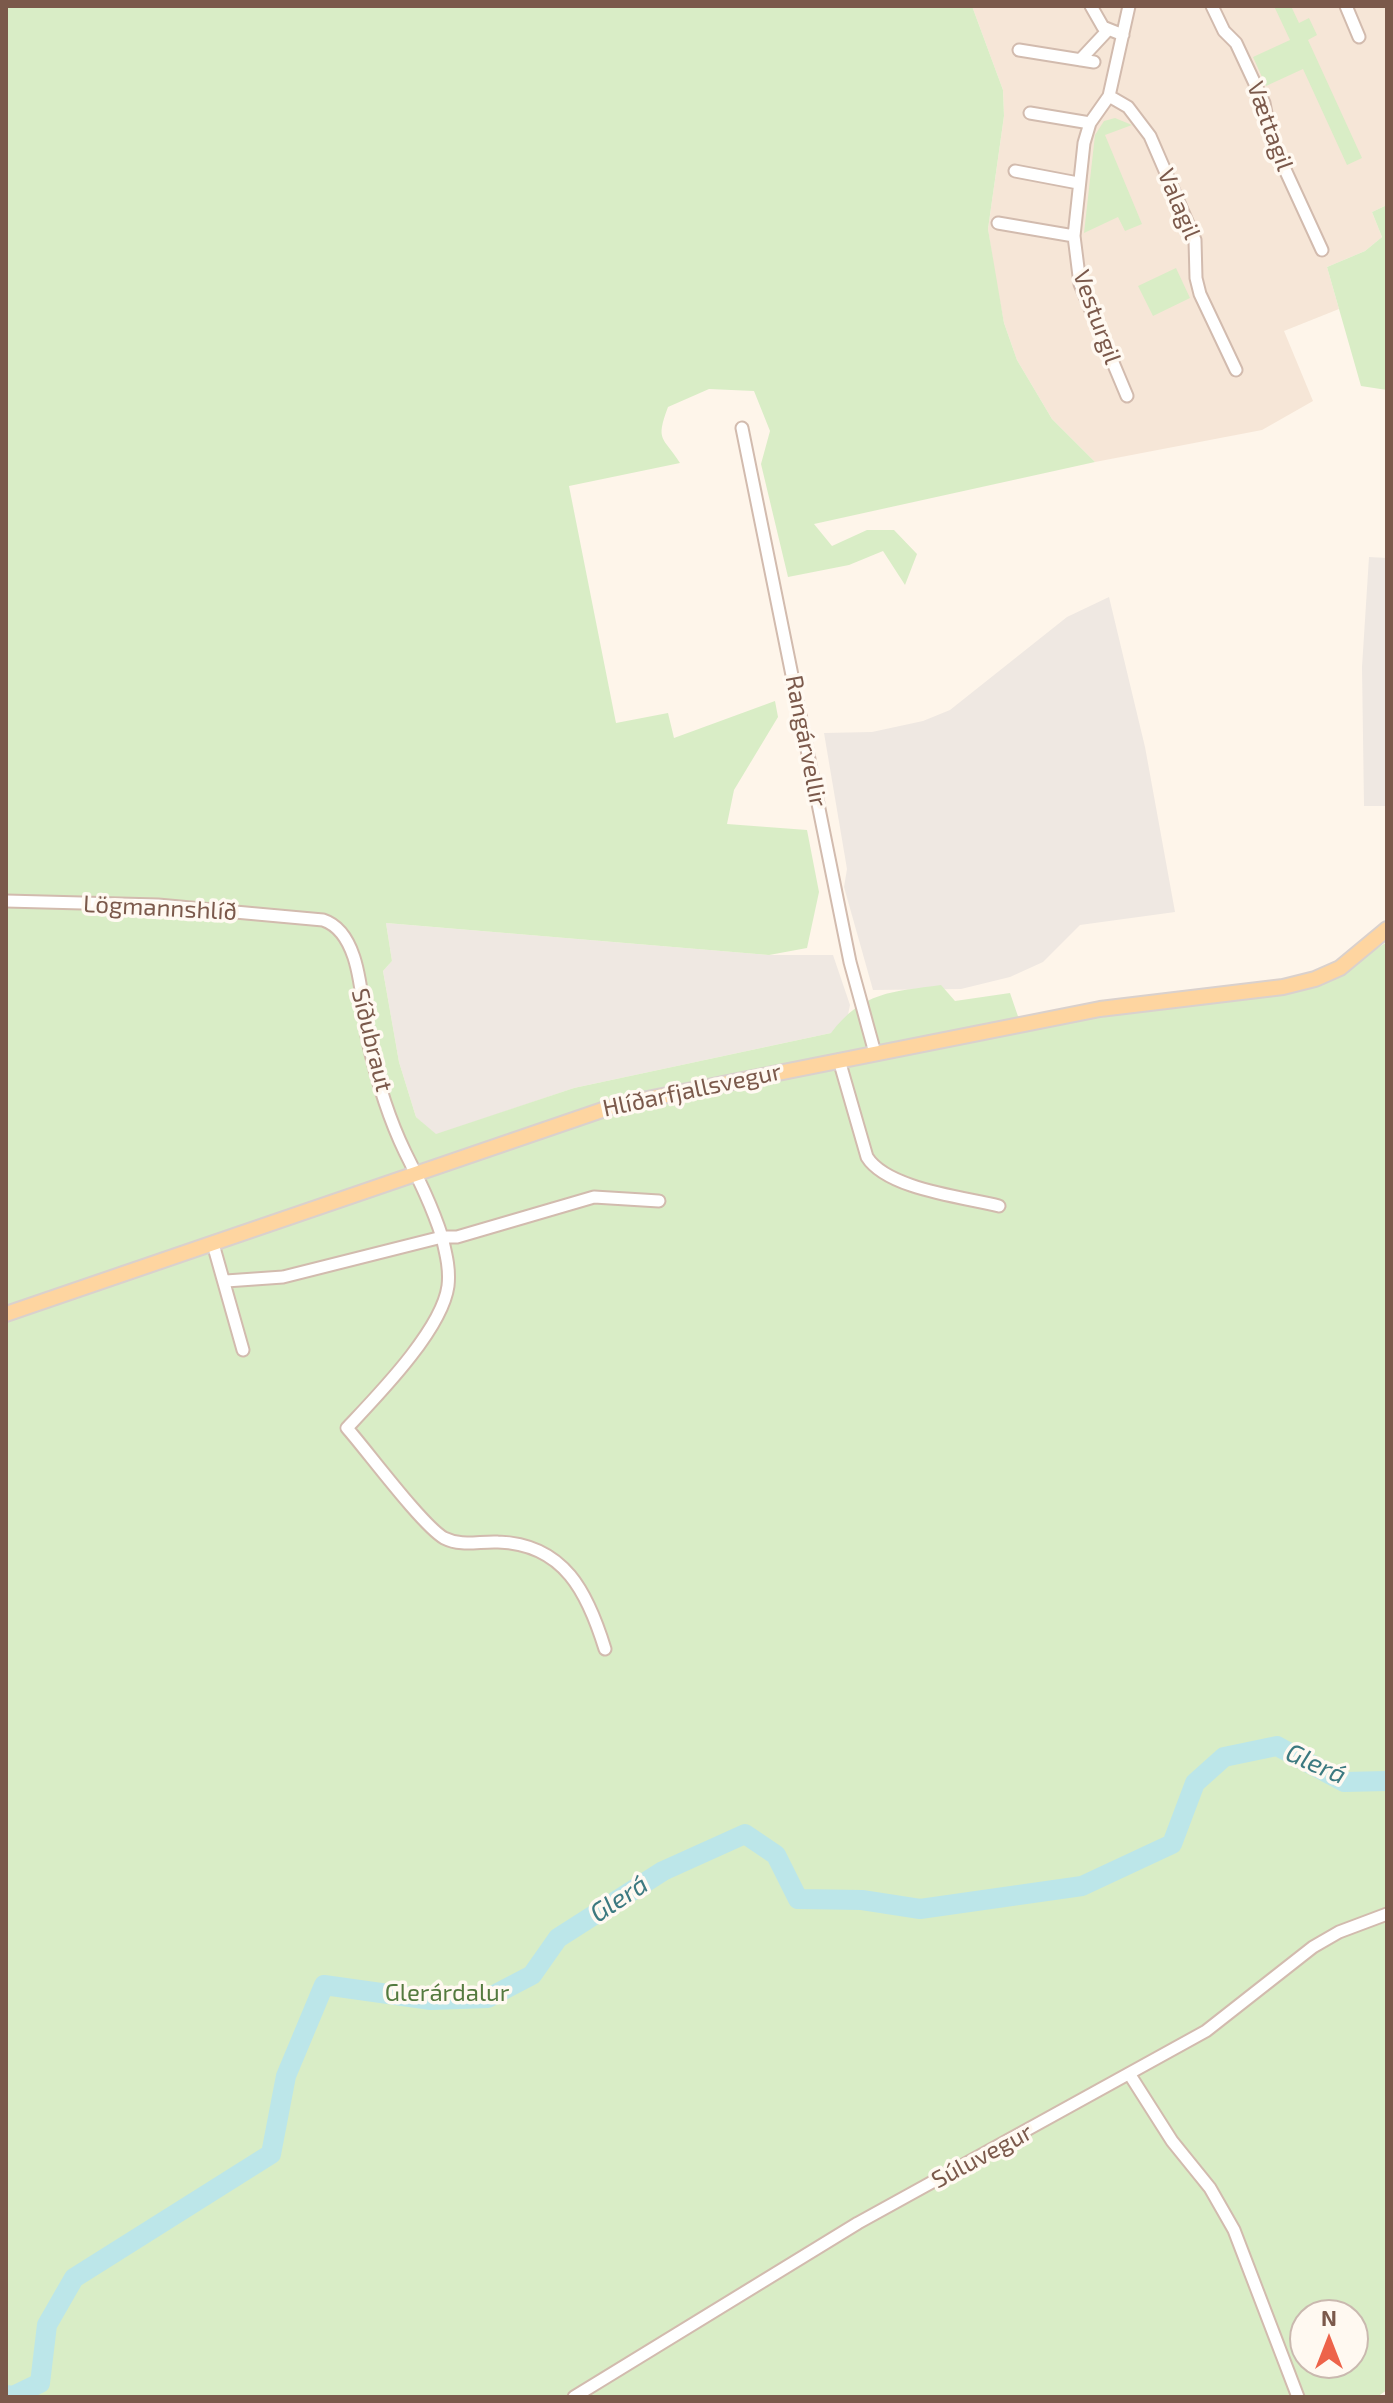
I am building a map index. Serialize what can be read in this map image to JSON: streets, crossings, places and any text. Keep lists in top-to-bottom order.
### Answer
{
  "streets": {
    "main road": ["Hlíðarfjallsvegur"],
    "street": [
      "Vættagil",
      "Valagil",
      "Vesturgil",
      "Rangárvellir",
      "Lögmannshlíð",
      "Síðubraut",
      "Súluvegur"
    ]
  },
  "crossings": [
    ["Valagil", "Vesturgil"],
    ["Rangárvellir", "Hlíðarfjallsvegur"],
    ["Lögmannshlíð", "Síðubraut"],
    ["Síðubraut", "Hlíðarfjallsvegur"]
  ],
  "water": ["Glerá"],
  "parks": ["Glerárdalur"],
  "north": "top"
}
